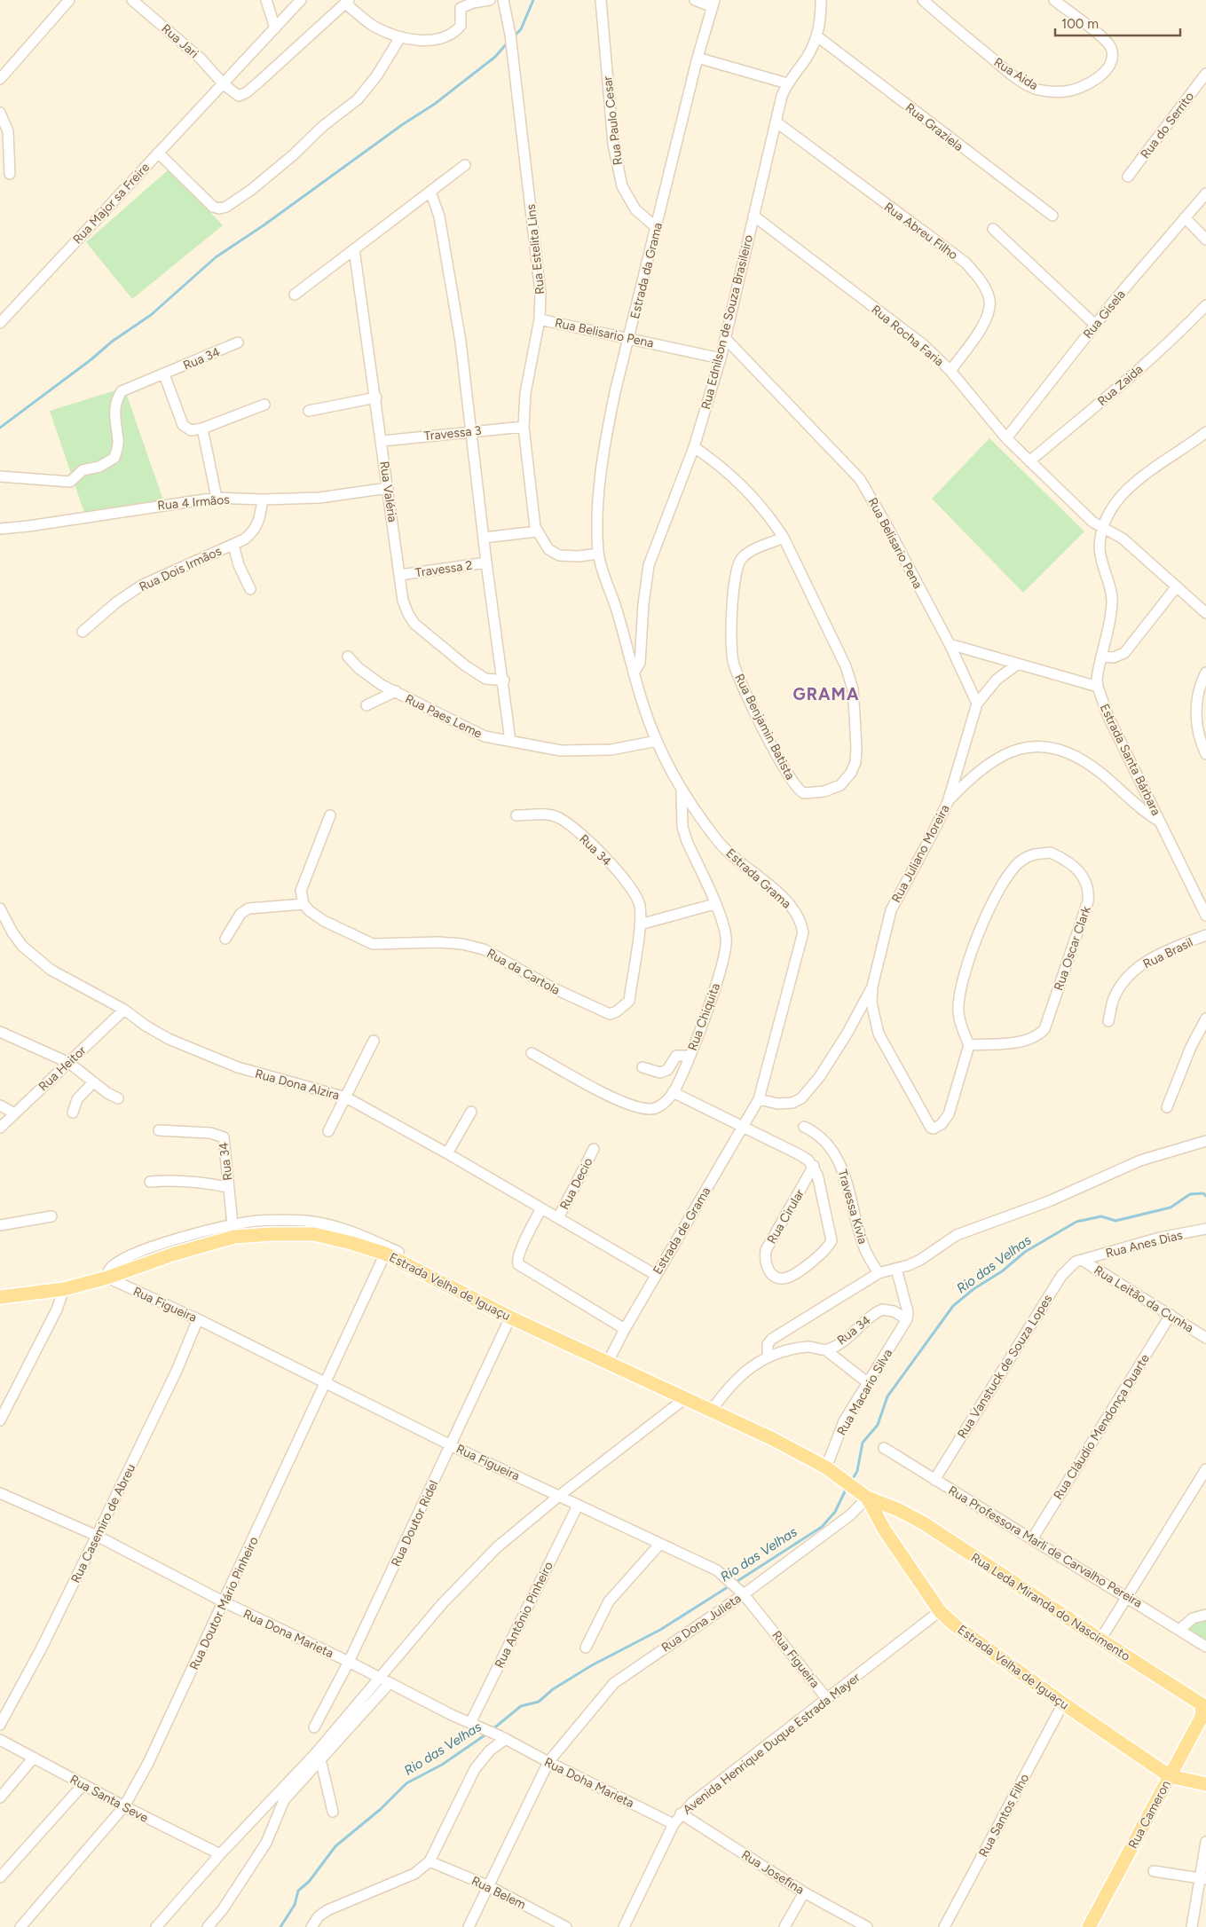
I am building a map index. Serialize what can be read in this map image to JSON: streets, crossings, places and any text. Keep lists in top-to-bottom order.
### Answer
{
  "streets": {
    "main road": ["Estrada Velha de Iguaçu", "Rua Leda Miranda do Nascimento", "Rua Cameron"],
    "street": [
      "Rua Jari",
      "Rua Aida",
      "Rua Paulo Cesar",
      "Rua do Serrito",
      "Rua Graziela",
      "Rua Major sa Freire",
      "Rua Abreu Filho",
      "Rua Estelita Lins",
      "Estrada da Grama",
      "Rua Gisela",
      "Rua Ednilson de Souza Brasileiro",
      "Rua Belisario Pena",
      "Rua Rocha Faria",
      "Rua 34",
      "Rua Zaida",
      "Travessa 3",
      "Rua Valéria",
      "Rua 4 Irmãos",
      "Rua Dois Irmãos",
      "Travessa 2",
      "Rua Paes Leme",
      "Rua Benjamin Batista",
      "Estrada Santa Bárbara",
      "Rua Juliano Moreira",
      "Estrada Grama",
      "Rua Oscar Clark",
      "Rua Brasil",
      "Rua da Cartola",
      "Rua Chiquita",
      "Rua Heitor",
      "Rua Dona Alzira",
      "Rua Decio",
      "Travessa Kivia",
      "Rua Cirular",
      "Estrada de Grama",
      "Rua Anes Dias",
      "Rua Leitão da Cunha",
      "Rua Figueira",
      "Rua Vanstuck de Souza Lopes",
      "Rua Macario Silva",
      "Rua Cláudio Mendonça Duarte",
      "Rua Casemiro de Abreu",
      "Rua Doutor Ridel",
      "Rua Professora Marli de Carvalho Pereira",
      "Rua Doutor Mário Pinheiro",
      "Rua Antônio Pinheiro",
      "Rua Dona Julieta",
      "Rua Dona Marieta",
      "Avenida Henrique Duque Estrada Mayer",
      "Rua Doha Marieta",
      "Rua Santa Seve",
      "Rua Santos Filho",
      "Rua Josefina",
      "Rua Belem"
    ]
  },
  "crossings": [
    ["Rua Jari", "Rua Major sa Freire"],
    ["Rua Paulo Cesar", "Estrada da Grama"],
    ["Rua Graziela", "Rua Ednilson de Souza Brasileiro"],
    ["Rua Abreu Filho", "Rua Ednilson de Souza Brasileiro"],
    ["Rua Abreu Filho", "Rua Rocha Faria"],
    ["Rua Estelita Lins", "Estrada da Grama"],
    ["Rua Estelita Lins", "Rua Belisario Pena"],
    ["Rua Estelita Lins", "Travessa 3"],
    ["Estrada da Grama", "Rua Ednilson de Souza Brasileiro"],
    ["Estrada da Grama", "Rua Belisario Pena"],
    ["Estrada da Grama", "Estrada Grama"],
    ["Rua Gisela", "Rua Rocha Faria"],
    ["Rua Ednilson de Souza Brasileiro", "Rua Belisario Pena"],
    ["Rua Ednilson de Souza Brasileiro", "Rua Rocha Faria"],
    ["Rua Ednilson de Souza Brasileiro", "Rua Benjamin Batista"],
    ["Rua Ednilson de Souza Brasileiro", "Estrada Grama"],
    ["Rua Rocha Faria", "Rua Zaida"],
    ["Rua Rocha Faria", "Estrada Santa Bárbara"],
    ["Rua 34", "Rua da Cartola"],
    ["Rua 34", "Rua Macario Silva"],
    ["Travessa 3", "Rua Valéria"],
    ["Rua Valéria", "Rua 4 Irmãos"],
    ["Rua Valéria", "Travessa 2"],
    ["Rua 4 Irmãos", "Rua Dois Irmãos"],
    ["Rua Paes Leme", "Estrada Grama"],
    ["Rua Juliano Moreira", "Estrada Grama"],
    ["Rua Juliano Moreira", "Estrada de Grama"],
    ["Estrada Grama", "Rua Chiquita"],
    ["Estrada Grama", "Estrada de Grama"],
    ["Rua Heitor", "Rua Dona Alzira"],
    ["Rua Dona Alzira", "Rua Decio"],
    ["Rua Dona Alzira", "Estrada de Grama"],
    ["Estrada de Grama", "Estrada Velha de Iguaçu"],
    ["Rua Anes Dias", "Rua Leitão da Cunha"],
    ["Rua Anes Dias", "Rua Vanstuck de Souza Lopes"],
    ["Estrada Velha de Iguaçu", "Rua Figueira"],
    ["Estrada Velha de Iguaçu", "Rua Macario Silva"],
    ["Estrada Velha de Iguaçu", "Rua Doutor Ridel"],
    ["Estrada Velha de Iguaçu", "Rua Doutor Mário Pinheiro"],
    ["Estrada Velha de Iguaçu", "Rua Leda Miranda do Nascimento"],
    ["Estrada Velha de Iguaçu", "Rua Dona Julieta"],
    ["Estrada Velha de Iguaçu", "Avenida Henrique Duque Estrada Mayer"],
    ["Estrada Velha de Iguaçu", "Rua Cameron"],
    ["Estrada Velha de Iguaçu", "Rua Santos Filho"],
    ["Rua Leitão da Cunha", "Rua Vanstuck de Souza Lopes"],
    ["Rua Leitão da Cunha", "Rua Cláudio Mendonça Duarte"],
    ["Rua Figueira", "Rua Casemiro de Abreu"],
    ["Rua Figueira", "Rua Doutor Ridel"],
    ["Rua Figueira", "Rua Doutor Mário Pinheiro"],
    ["Rua Figueira", "Rua Antônio Pinheiro"],
    ["Rua Figueira", "Rua Dona Julieta"],
    ["Rua Figueira", "Avenida Henrique Duque Estrada Mayer"],
    ["Rua Vanstuck de Souza Lopes", "Rua Professora Marli de Carvalho Pereira"],
    ["Rua Cláudio Mendonça Duarte", "Rua Professora Marli de Carvalho Pereira"],
    ["Rua Casemiro de Abreu", "Rua Dona Marieta"],
    ["Rua Doutor Ridel", "Rua Dona Marieta"],
    ["Rua Doutor Mário Pinheiro", "Rua Dona Marieta"],
    ["Rua Doutor Mário Pinheiro", "Rua Santa Seve"],
    ["Rua Leda Miranda do Nascimento", "Rua Cameron"],
    ["Rua Antônio Pinheiro", "Rua Dona Marieta"],
    ["Rua Dona Julieta", "Rua Doha Marieta"],
    ["Rua Dona Julieta", "Rua Belem"],
    ["Rua Dona Marieta", "Rua Doha Marieta"],
    ["Avenida Henrique Duque Estrada Mayer", "Rua Doha Marieta"],
    ["Avenida Henrique Duque Estrada Mayer", "Rua Josefina"]
  ],
  "districts": ["GRAMA"],
  "water": ["Rio das Velhas"],
  "scale_bar": "100 m"
}
